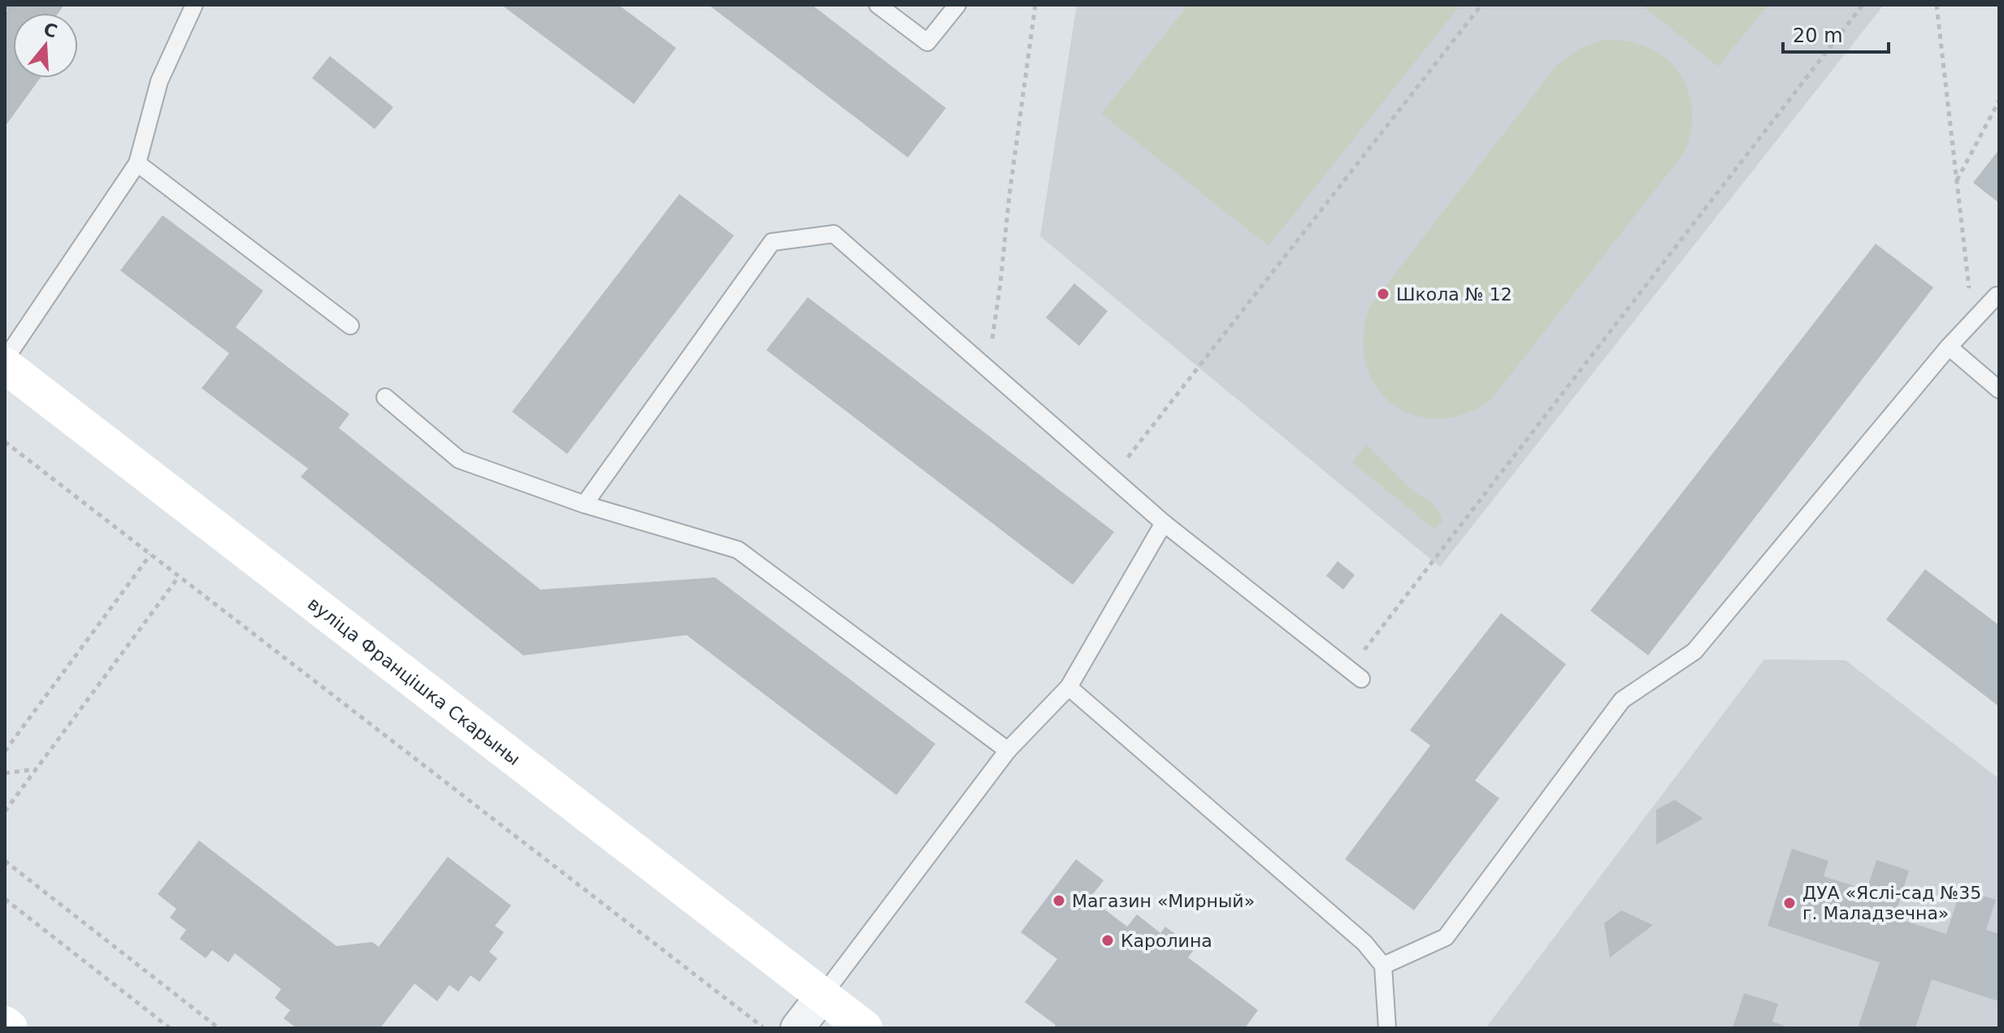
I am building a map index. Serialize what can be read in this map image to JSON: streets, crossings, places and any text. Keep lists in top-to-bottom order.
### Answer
{
  "streets": {
    "street": ["вуліца Францішка Скарыны"]
  },
  "places": [
    "Школа № 12",
    "Магазин «Мирный»",
    "ДУА «Яслі-сад №35 г. Маладзечна»",
    "Каролина"
  ],
  "scale_bar": "20 m",
  "north": "top"
}
